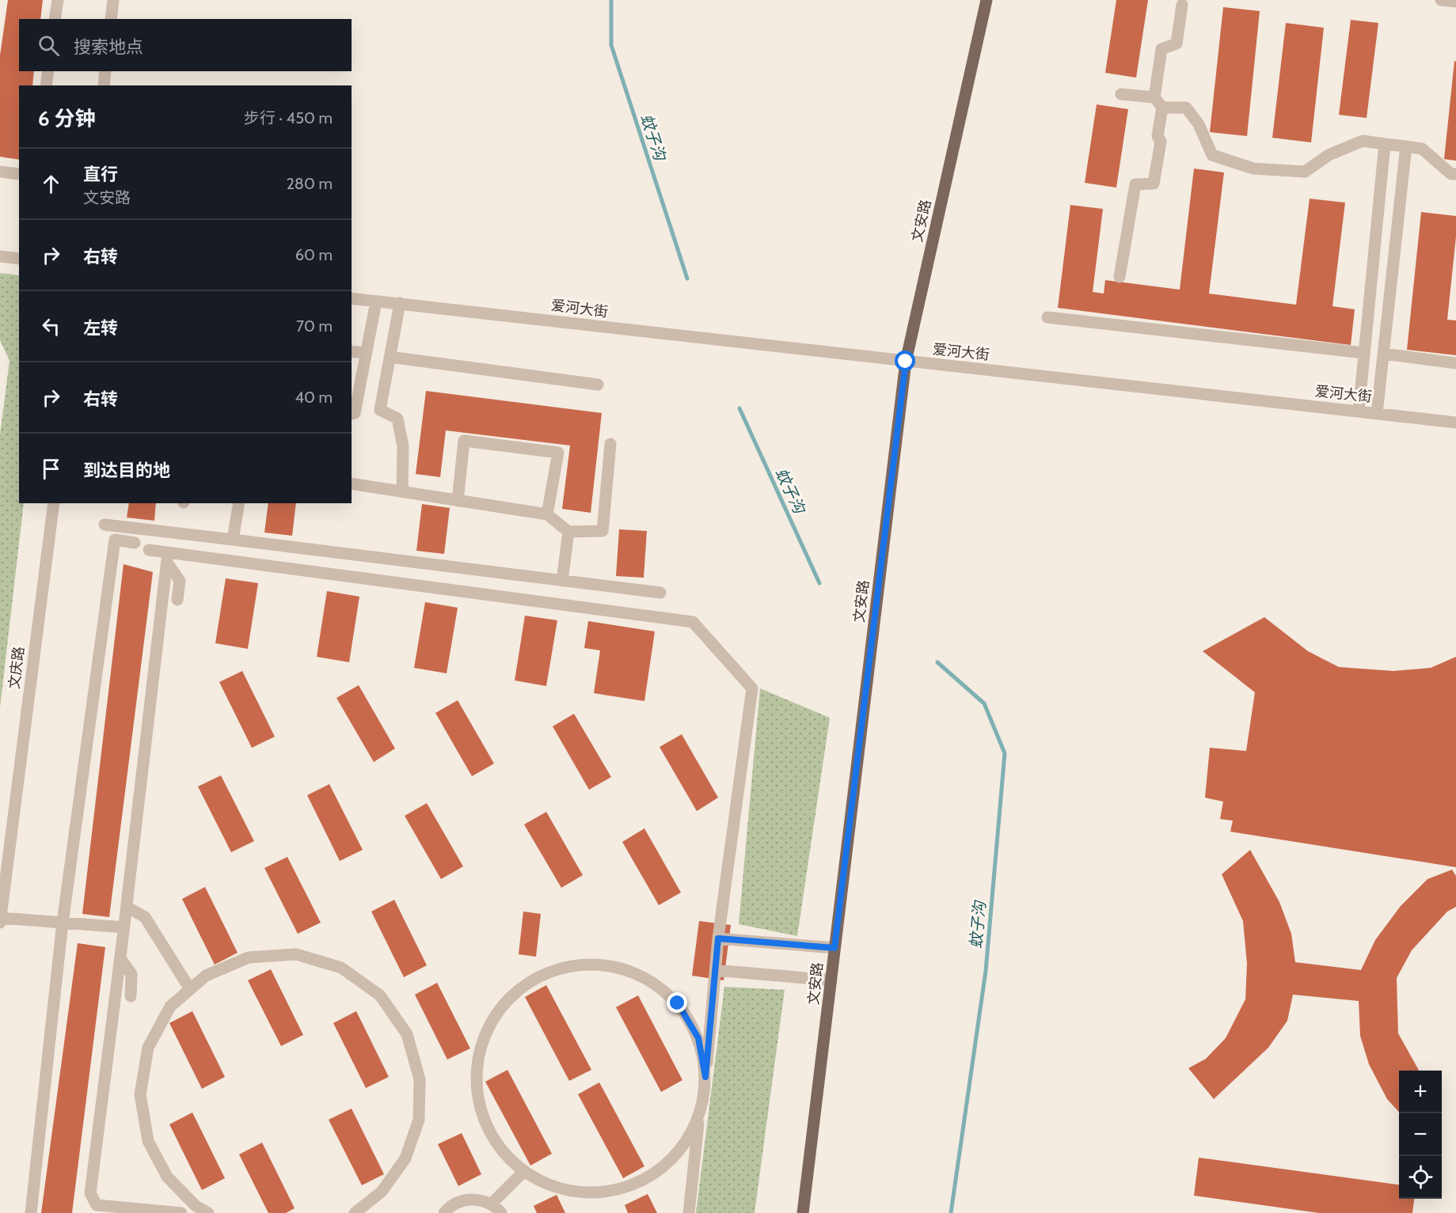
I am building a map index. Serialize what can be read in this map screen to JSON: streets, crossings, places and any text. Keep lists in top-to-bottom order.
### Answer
{
  "streets": {
    "main road": ["文安路"],
    "street": ["爱河大街", "文庆路"]
  },
  "crossings": [
    ["文安路", "爱河大街"]
  ],
  "water": ["蚊子沟"],
  "page": {
    "search": "搜索地点",
    "heading": ["6 分钟", "步行 · 450 m"],
    "list": [
      ["直行", "文安路", "280 m"],
      ["右转", "60 m"],
      ["左转", "70 m"],
      ["右转", "40 m"],
      "到达目的地"
    ],
    "map_buttons": ["+", "−"]
  }
}
